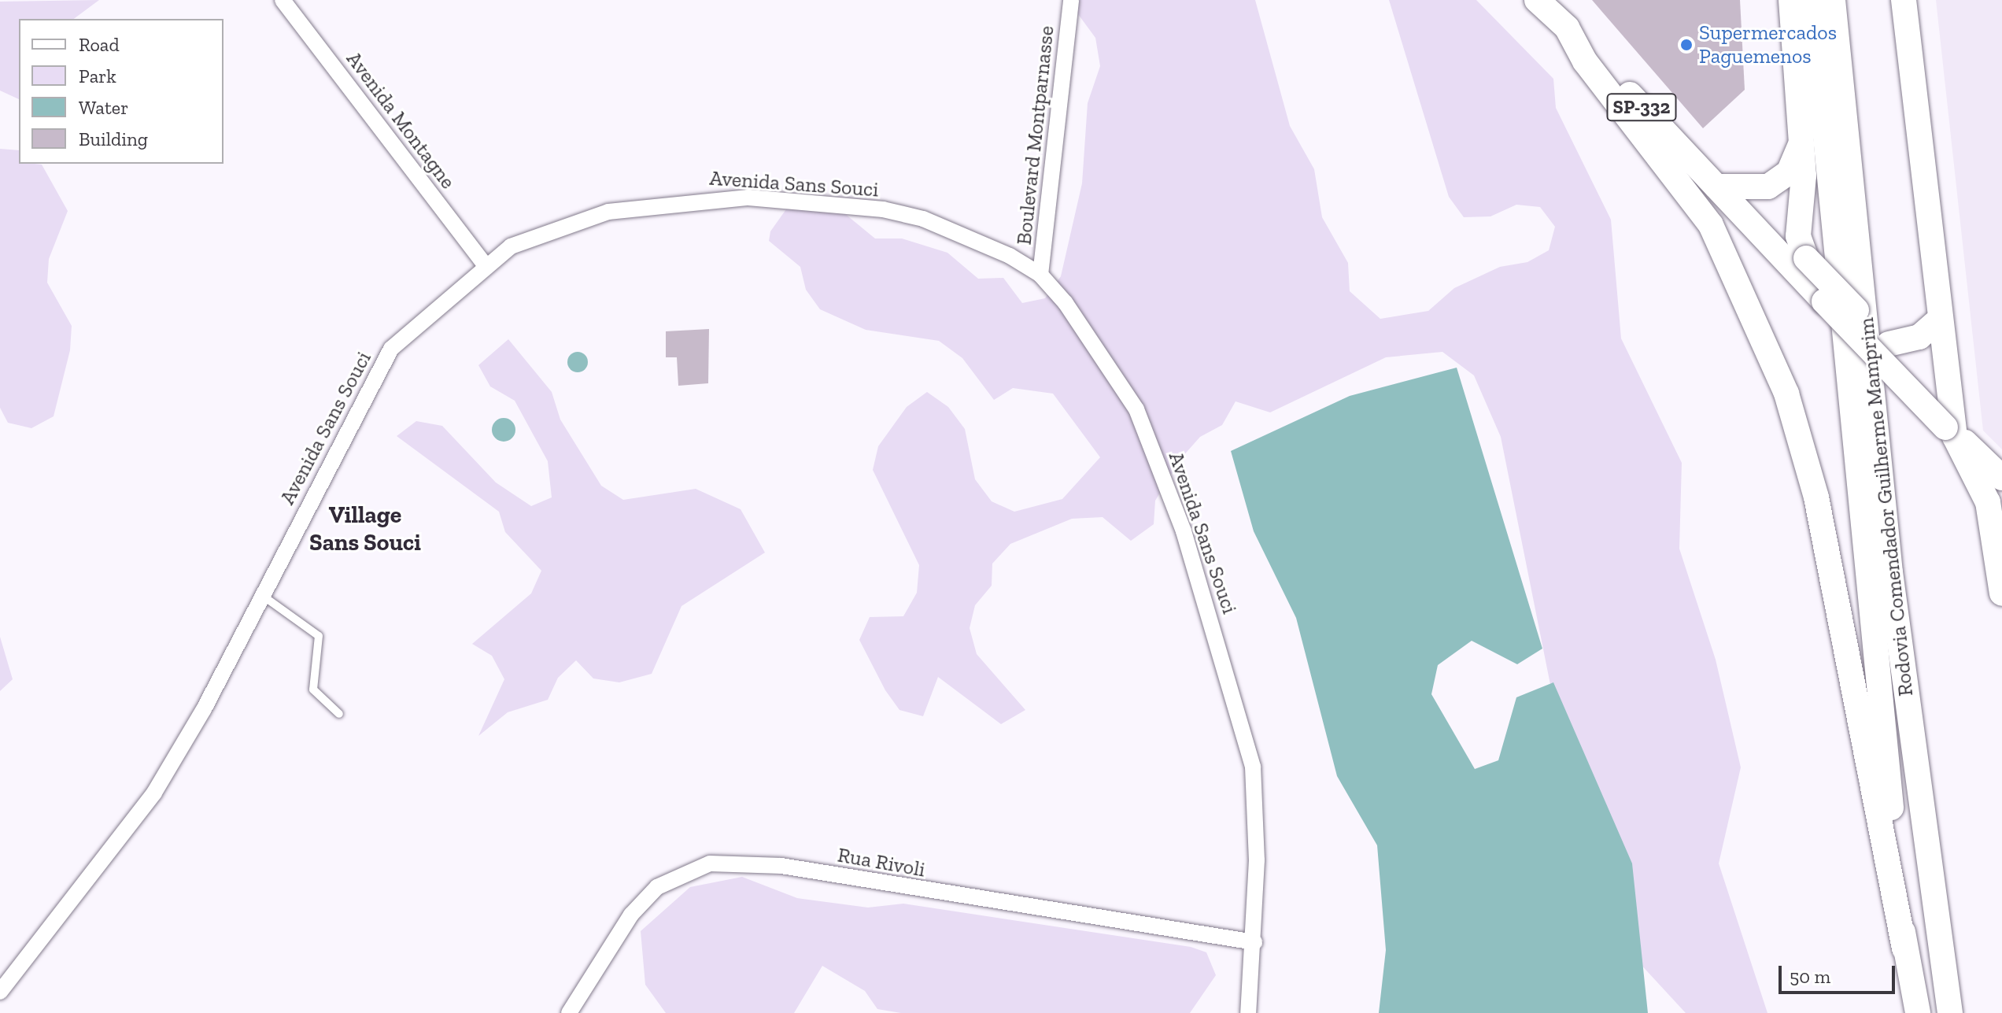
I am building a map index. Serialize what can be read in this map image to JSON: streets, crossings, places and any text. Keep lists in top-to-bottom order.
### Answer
{
  "streets": {
    "main road": ["SP-332", "Rodovia Comendador Guilherme Mamprim"],
    "street": [
      "Avenida Montagne",
      "Boulevard Montparnasse",
      "Avenida Sans Souci",
      "Rua Rivoli"
    ]
  },
  "crossings": [
    ["Avenida Montagne", "Avenida Sans Souci"],
    ["Boulevard Montparnasse", "Avenida Sans Souci"],
    ["Avenida Sans Souci", "Rua Rivoli"]
  ],
  "districts": ["Village Sans Souci"],
  "places": ["Supermercados Paguemenos"],
  "legend": [
    "Road",
    "Park",
    "Water",
    "Building"
  ],
  "scale_bar": "50 m"
}
